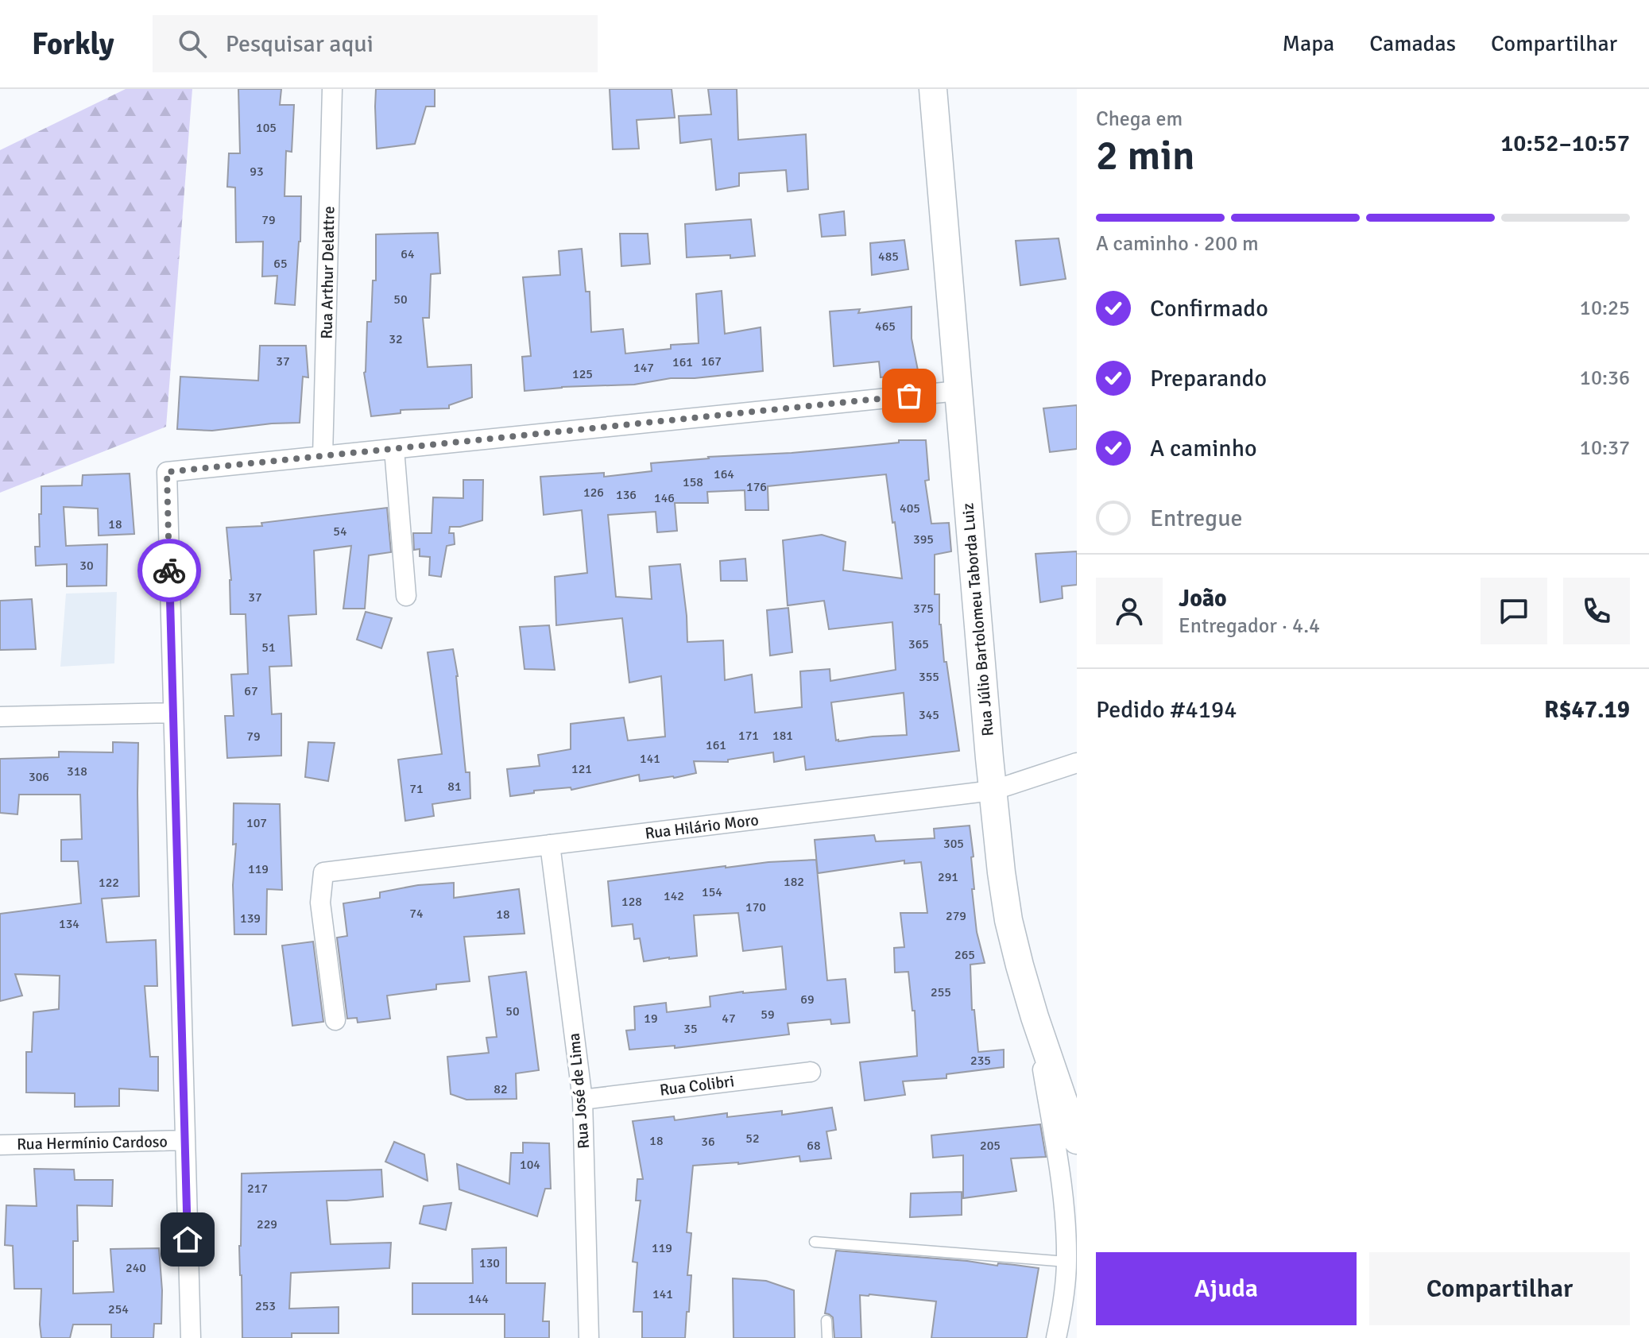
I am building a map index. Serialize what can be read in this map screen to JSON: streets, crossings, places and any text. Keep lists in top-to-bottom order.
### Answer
{
  "streets": {
    "main road": ["Rua Júlio Bartolomeu Taborda Luiz"],
    "street": [
      "Rua Arthur Delattre",
      "Rua Hilário Moro",
      "Rua Colibri",
      "Rua José de Lima",
      "Rua Hermínio Cardoso"
    ]
  },
  "crossings": [
    ["Rua Júlio Bartolomeu Taborda Luiz", "Rua Hilário Moro"],
    ["Rua Hilário Moro", "Rua José de Lima"],
    ["Rua Colibri", "Rua José de Lima"]
  ],
  "house_numbers": [
    "105",
    "93",
    "79",
    "64",
    "485",
    "65",
    "50",
    "465",
    "32",
    "37",
    "167",
    "161",
    "147",
    "125",
    "164",
    "158",
    "176",
    "126",
    "136",
    "146",
    "405",
    "18",
    "54",
    "395",
    "30",
    "37",
    "375",
    "365",
    "51",
    "355",
    "67",
    "345",
    "171",
    "181",
    "79",
    "161",
    "141",
    "121",
    "318",
    "306",
    "81",
    "71",
    "107",
    "305",
    "119",
    "291",
    "182",
    "122",
    "154",
    "142",
    "128",
    "170",
    "74",
    "18",
    "279",
    "139",
    "134",
    "265",
    "255",
    "69",
    "50",
    "59",
    "19",
    "47",
    "35",
    "235",
    "82",
    "52",
    "18",
    "36",
    "68",
    "205",
    "104",
    "217",
    "229",
    "119",
    "130",
    "240",
    "141",
    "144",
    "253",
    "254"
  ],
  "page": {
    "header": "Forkly",
    "search": "Pesquisar aqui",
    "nav": ["Mapa", "Camadas", "Compartilhar"],
    "heading": ["2 min", "Chega em", "10:52–10:57"],
    "panel": [
      "João",
      "Entregador · 4.4",
      "Pedido #4194",
      "R$47.19"
    ],
    "bar": "A caminho · 200 m",
    "list": [
      ["Confirmado", "10:25"],
      ["Preparando", "10:36"],
      ["A caminho", "10:37"],
      "Entregue"
    ],
    "buttons": ["Ajuda", "Compartilhar"]
  }
}
